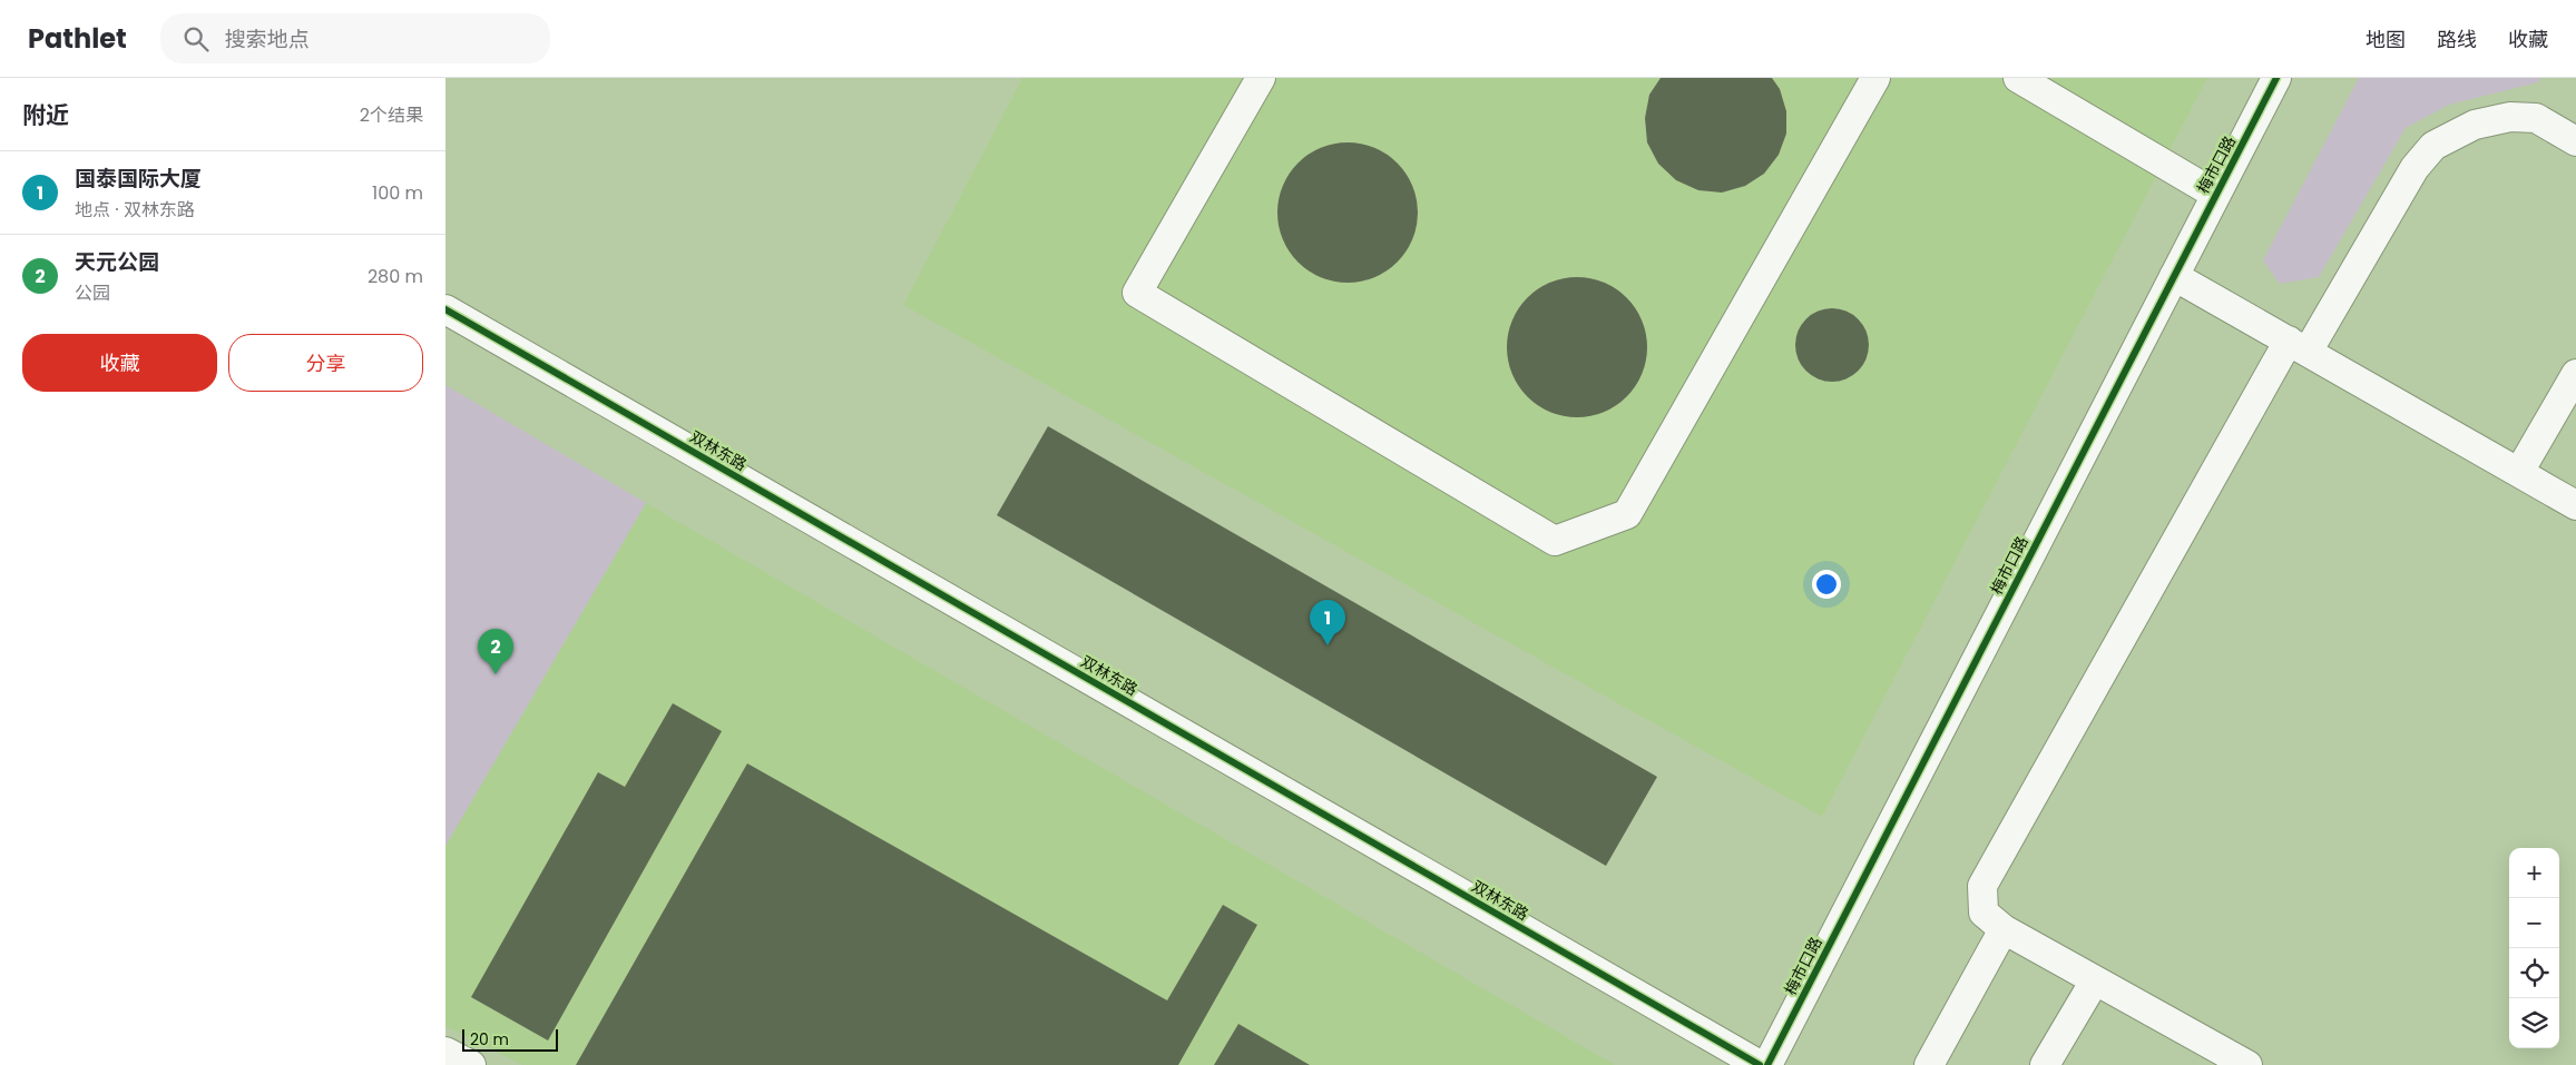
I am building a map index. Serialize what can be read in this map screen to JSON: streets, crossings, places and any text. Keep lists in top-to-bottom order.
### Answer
{
  "streets": {
    "street": ["梅市口路", "双林东路"]
  },
  "scale_bar": "20 m",
  "page": {
    "header": "Pathlet",
    "search": "搜索地点",
    "nav": ["地图", "路线", "收藏"],
    "heading": ["附近", "2个结果"],
    "list": [
      {
        "mark": "1",
        "name": "国泰国际大厦",
        "note": "地点 · 双林东路",
        "value": "100 m"
      },
      {
        "mark": "2",
        "name": "天元公园",
        "note": "公园",
        "value": "280 m"
      }
    ],
    "buttons": ["收藏", "分享"],
    "pins": ["1", "2"],
    "map_buttons": ["+", "−"],
    "scale": "20 m"
  }
}
